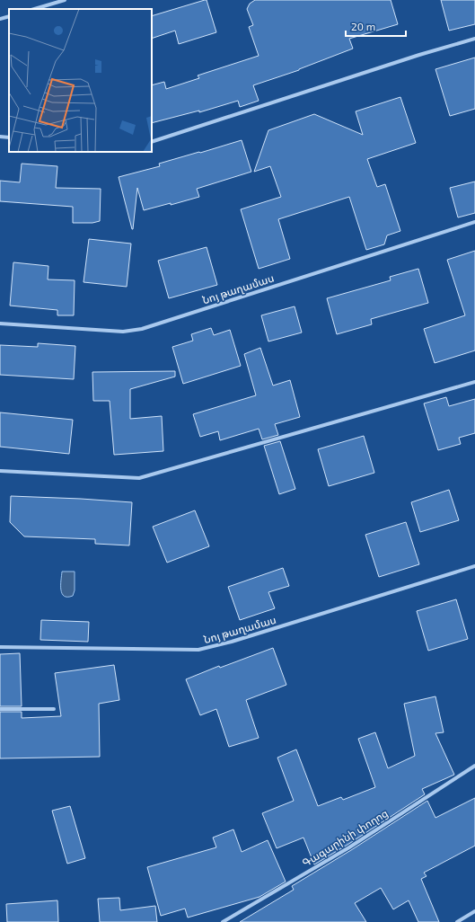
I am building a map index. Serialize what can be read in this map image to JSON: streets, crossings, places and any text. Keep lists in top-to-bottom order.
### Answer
{
  "streets": {
    "street": ["Նոյ թաղամաս", "Գագարինի փողոց"]
  },
  "scale_bar": "20 m"
}
